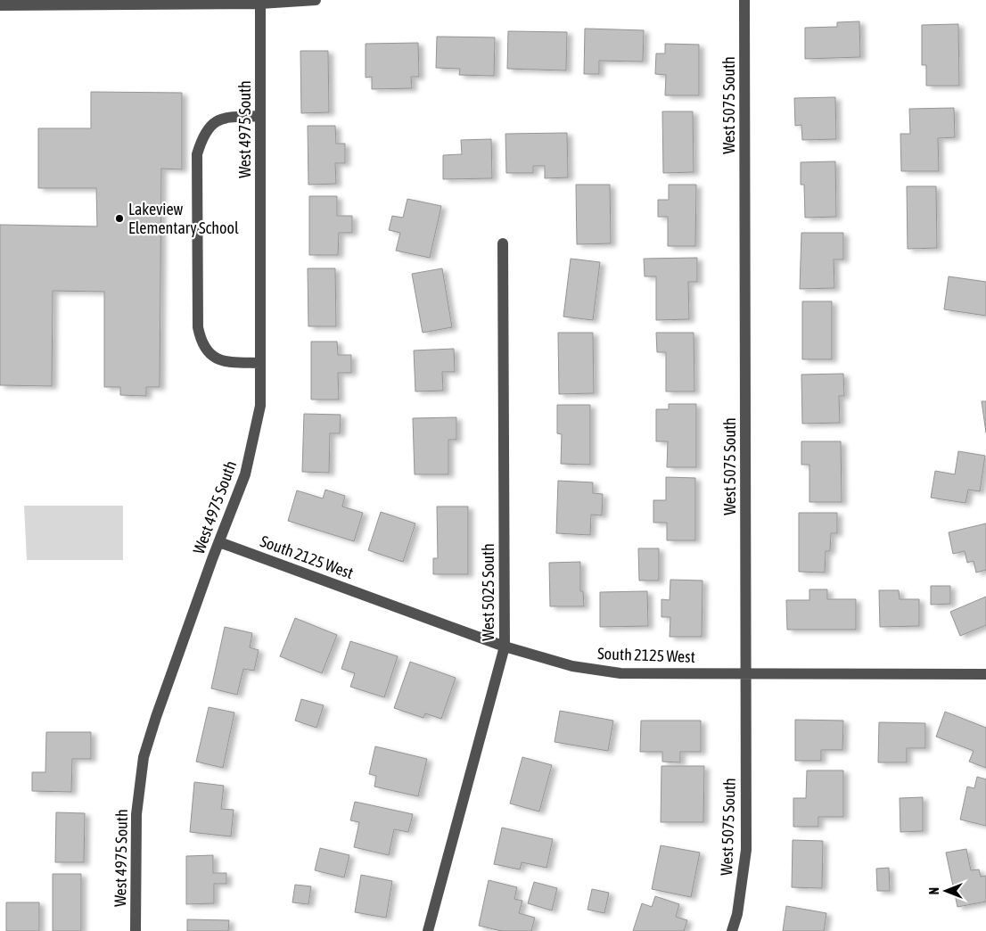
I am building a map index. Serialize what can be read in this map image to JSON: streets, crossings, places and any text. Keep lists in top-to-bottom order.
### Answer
{
  "streets": {
    "street": [
      "West 5075 South",
      "West 4975 South",
      "South 2125 West",
      "West 5025 South"
    ]
  },
  "crossings": [
    ["West 5075 South", "South 2125 West"],
    ["West 4975 South", "South 2125 West"],
    ["South 2125 West", "West 5025 South"]
  ],
  "places": ["Lakeview Elementary School"],
  "north": "left"
}
